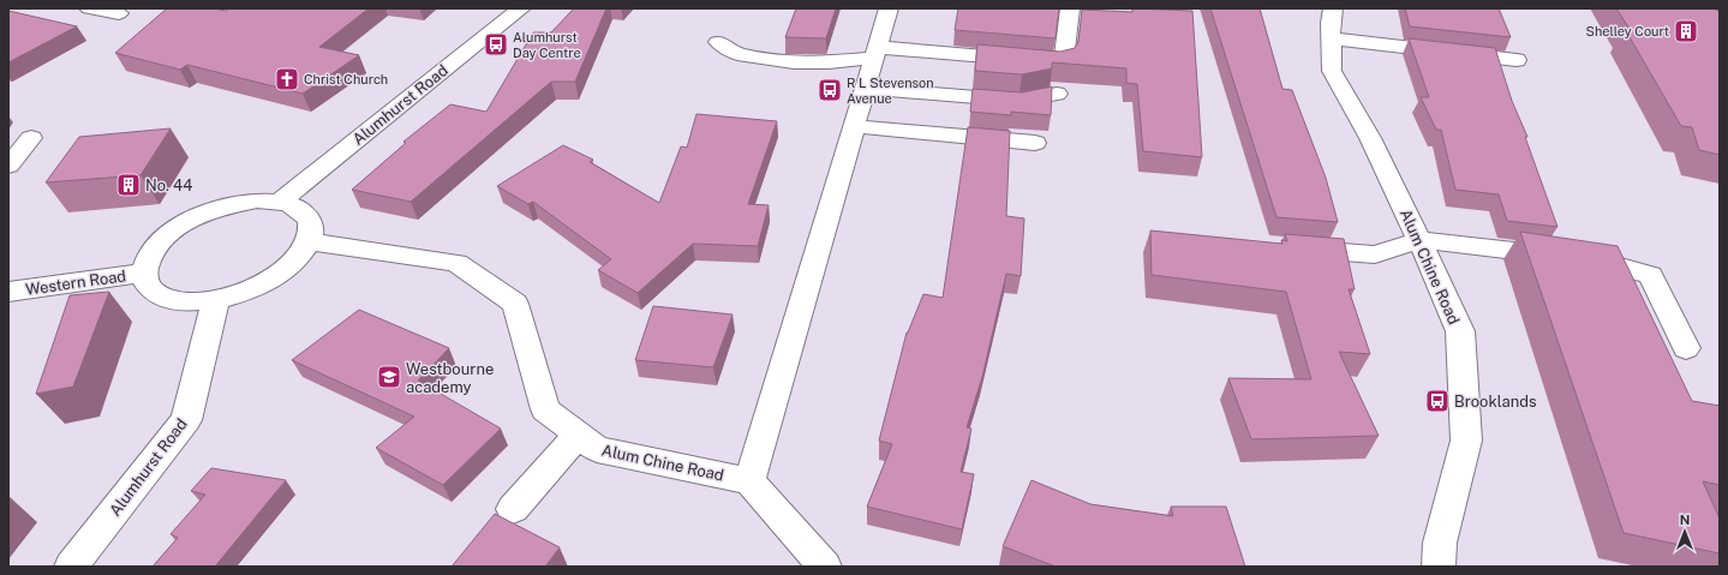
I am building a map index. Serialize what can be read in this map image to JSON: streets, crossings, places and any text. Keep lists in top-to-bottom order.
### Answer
{
  "streets": {
    "street": ["Alumhurst Road", "Alum Chine Road", "Western Road"]
  },
  "places": {
    "building": ["Shelley Court", "No. 44"],
    "bus stop": ["Alumhurst Day Centre", "R L Stevenson Avenue", "Brooklands"],
    "church": ["Christ Church"],
    "school or university": ["Westbourne academy"]
  },
  "north": "top"
}
